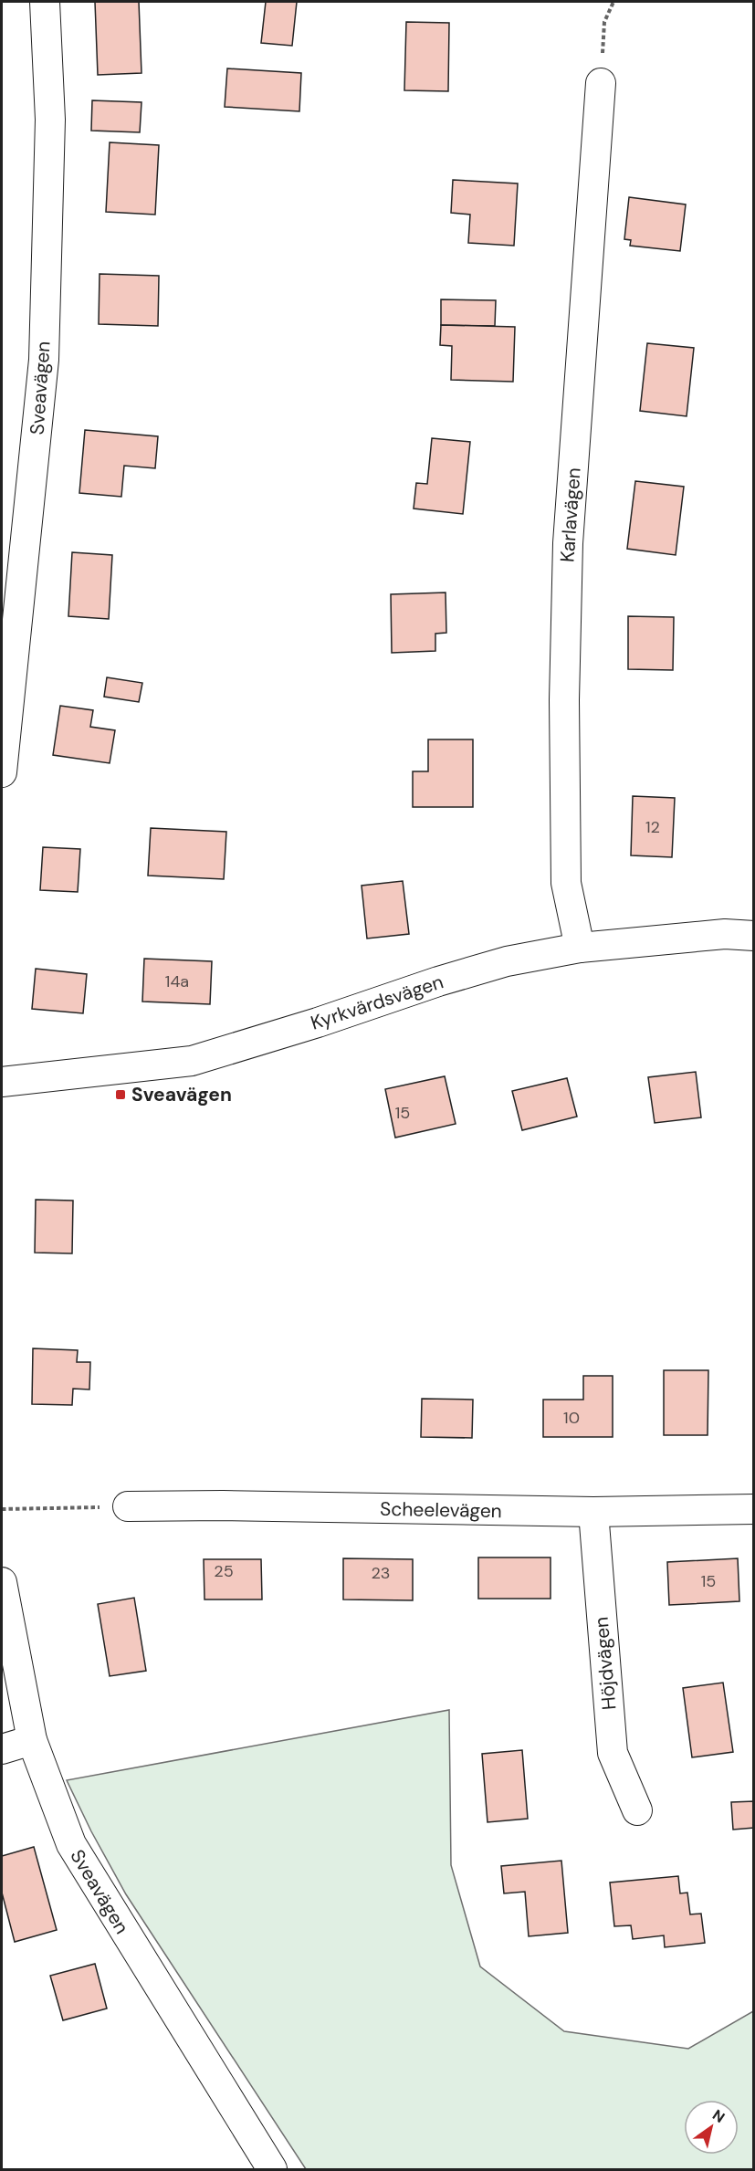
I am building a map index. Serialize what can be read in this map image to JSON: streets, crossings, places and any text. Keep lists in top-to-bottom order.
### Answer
{
  "streets": {
    "street": [
      "Sveavägen",
      "Karlavägen",
      "Kyrkvärdsvägen",
      "Scheelevägen",
      "Höjdvägen"
    ]
  },
  "crossings": [
    ["Karlavägen", "Kyrkvärdsvägen"],
    ["Scheelevägen", "Höjdvägen"]
  ],
  "places": {
    "transit": ["Sveavägen"]
  },
  "house_numbers": [
    "12",
    "14a",
    "15",
    "10",
    "25",
    "23",
    "15"
  ],
  "north": "top right"
}
